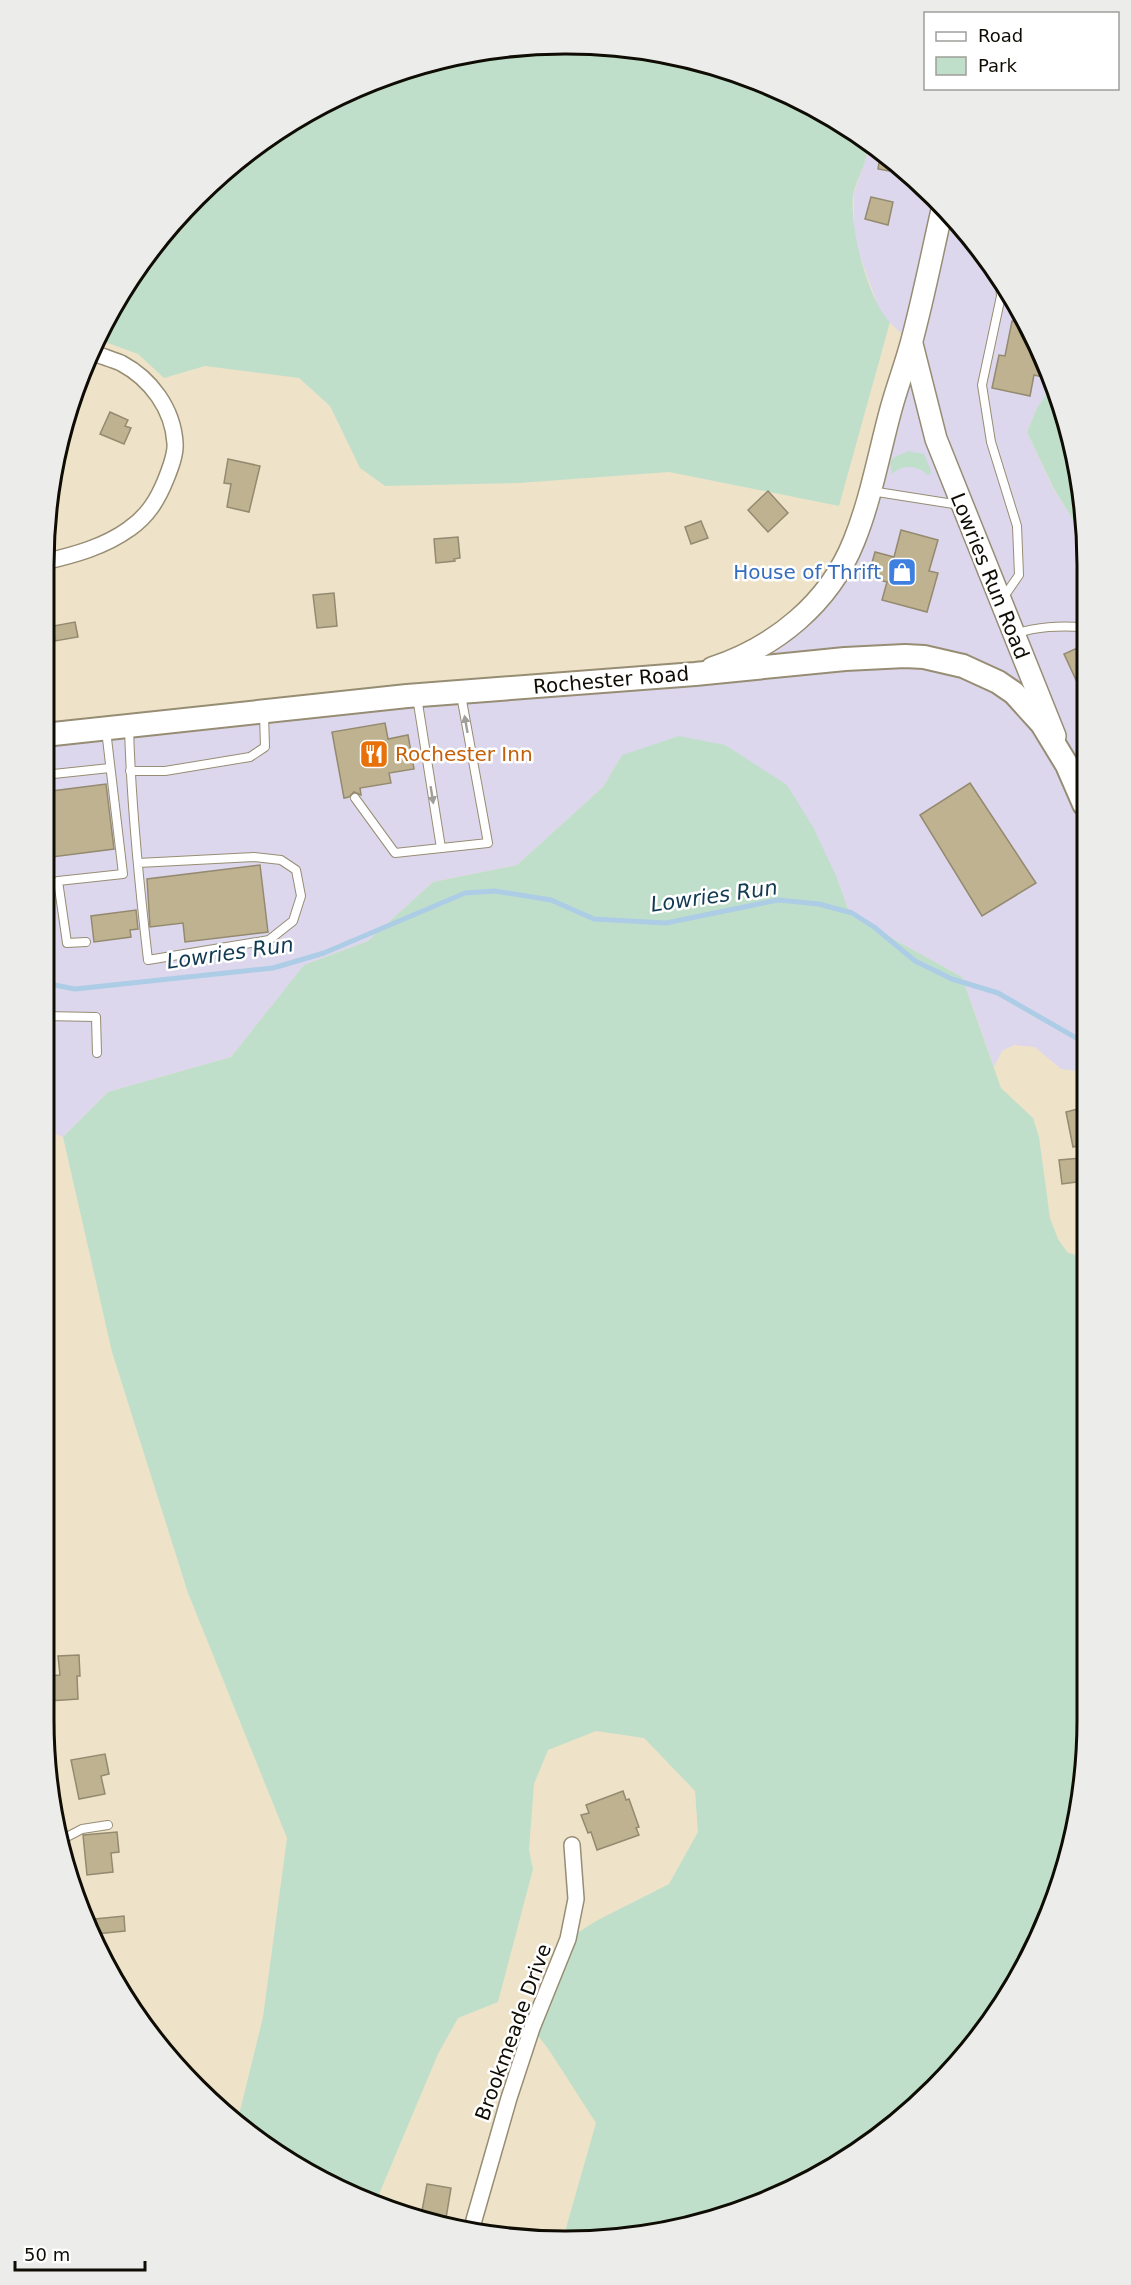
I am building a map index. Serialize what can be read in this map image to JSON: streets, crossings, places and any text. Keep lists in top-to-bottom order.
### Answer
{
  "streets": {
    "main road": ["Lowries Run Road", "Rochester Road"],
    "street": ["Brookmeade Drive"]
  },
  "crossings": [
    ["Lowries Run Road", "Rochester Road"]
  ],
  "water": ["Lowries Run"],
  "places": {
    "shop": ["House of Thrift"],
    "restaurant": ["Rochester Inn"]
  },
  "legend": ["Road", "Park"],
  "scale_bar": "50 m"
}
